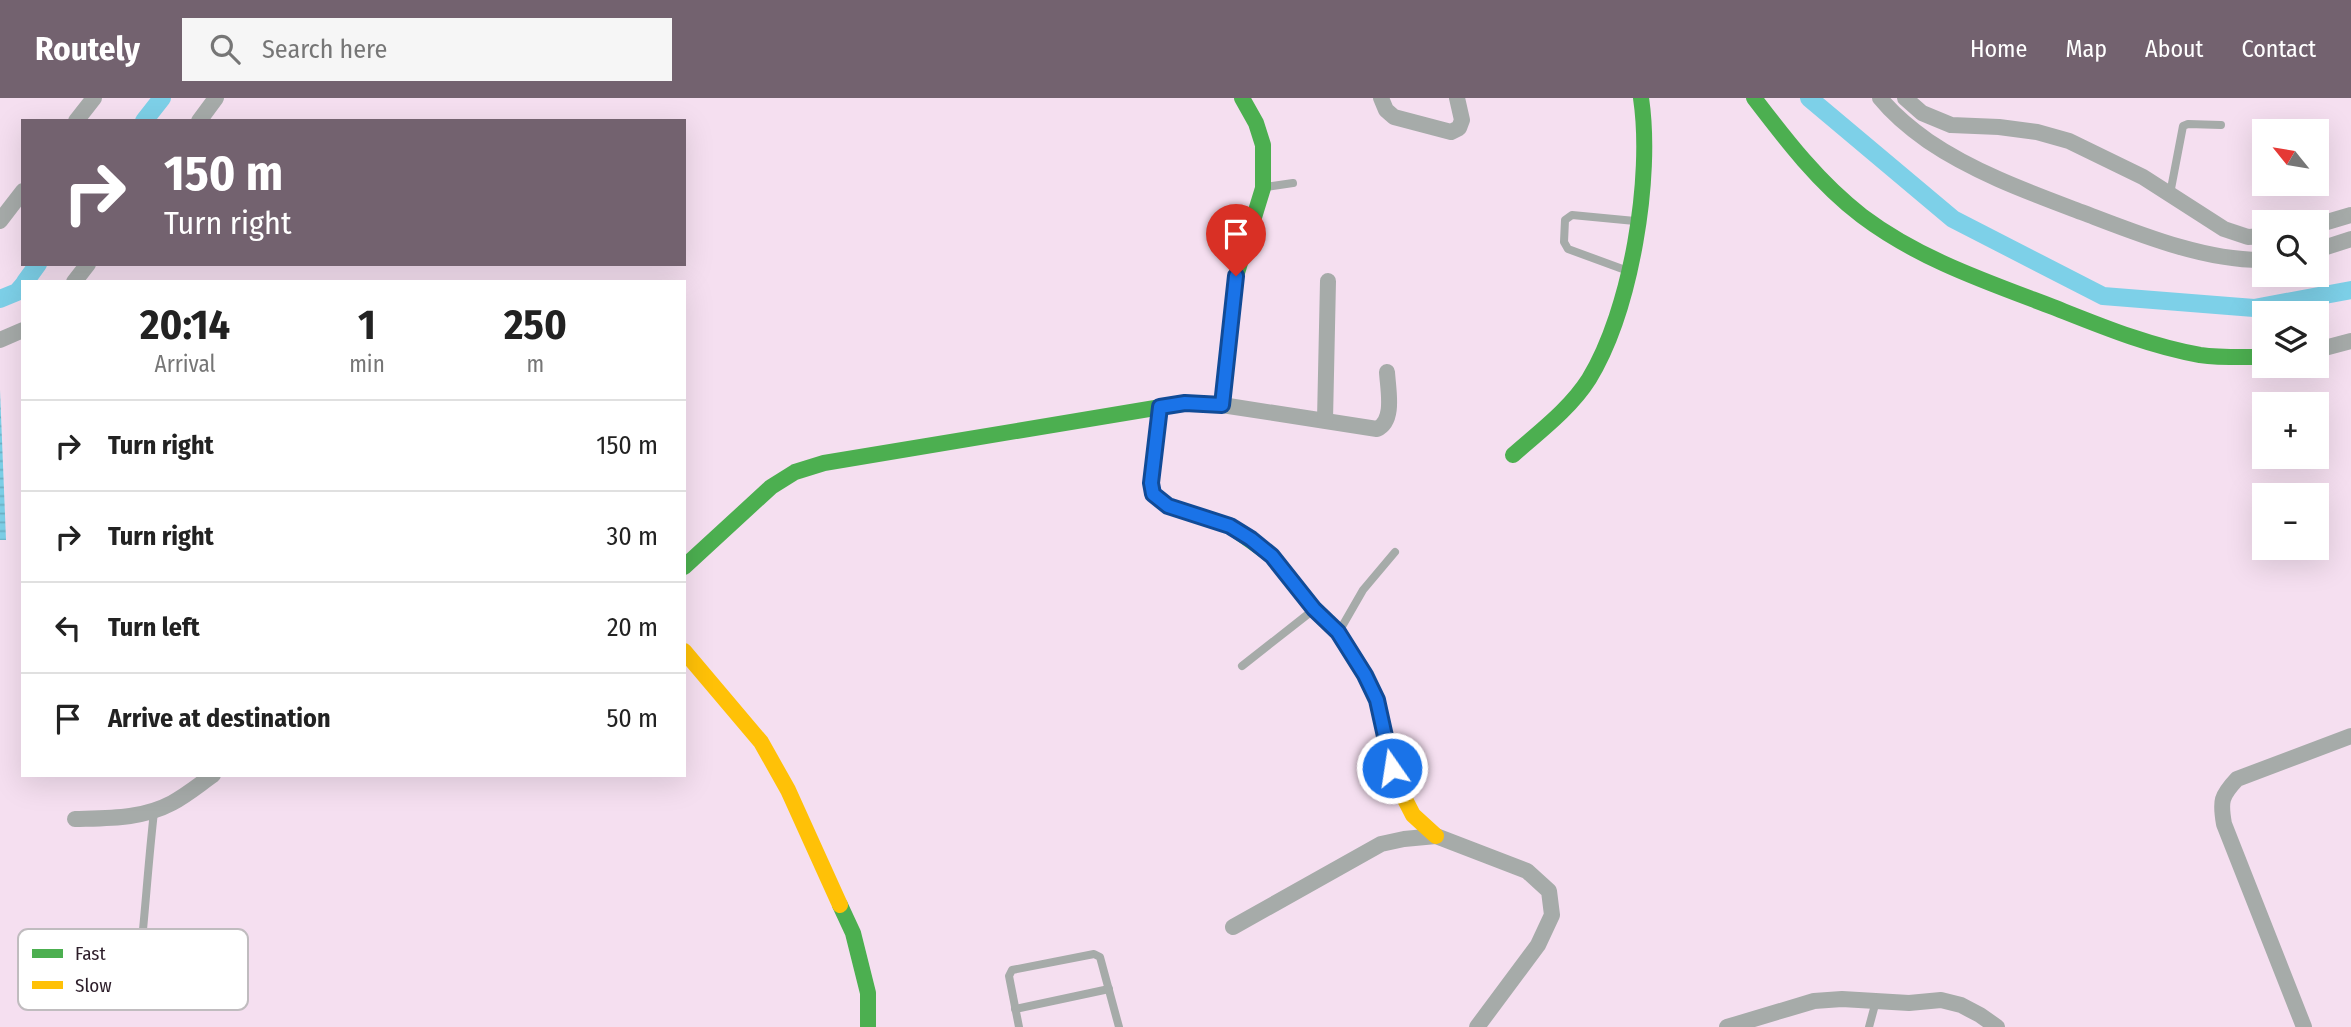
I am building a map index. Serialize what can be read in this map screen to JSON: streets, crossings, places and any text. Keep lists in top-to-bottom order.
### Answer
{
  "legend": ["Fast", "Slow"],
  "north": "top left",
  "page": {
    "header": "Routely",
    "search": "Search here",
    "nav": [
      "Home",
      "Map",
      "About",
      "Contact"
    ],
    "map_buttons": ["+", "−"],
    "turn": ["150 m", "Turn right"],
    "eta": [
      "20:14",
      "Arrival",
      "1",
      "min",
      "250",
      "m"
    ],
    "list": [
      {
        "name": "Turn right",
        "value": "150 m"
      },
      {
        "name": "Turn right",
        "value": "30 m"
      },
      {
        "name": "Turn left",
        "value": "20 m"
      },
      {
        "name": "Arrive at destination",
        "value": "50 m"
      }
    ]
  }
}
